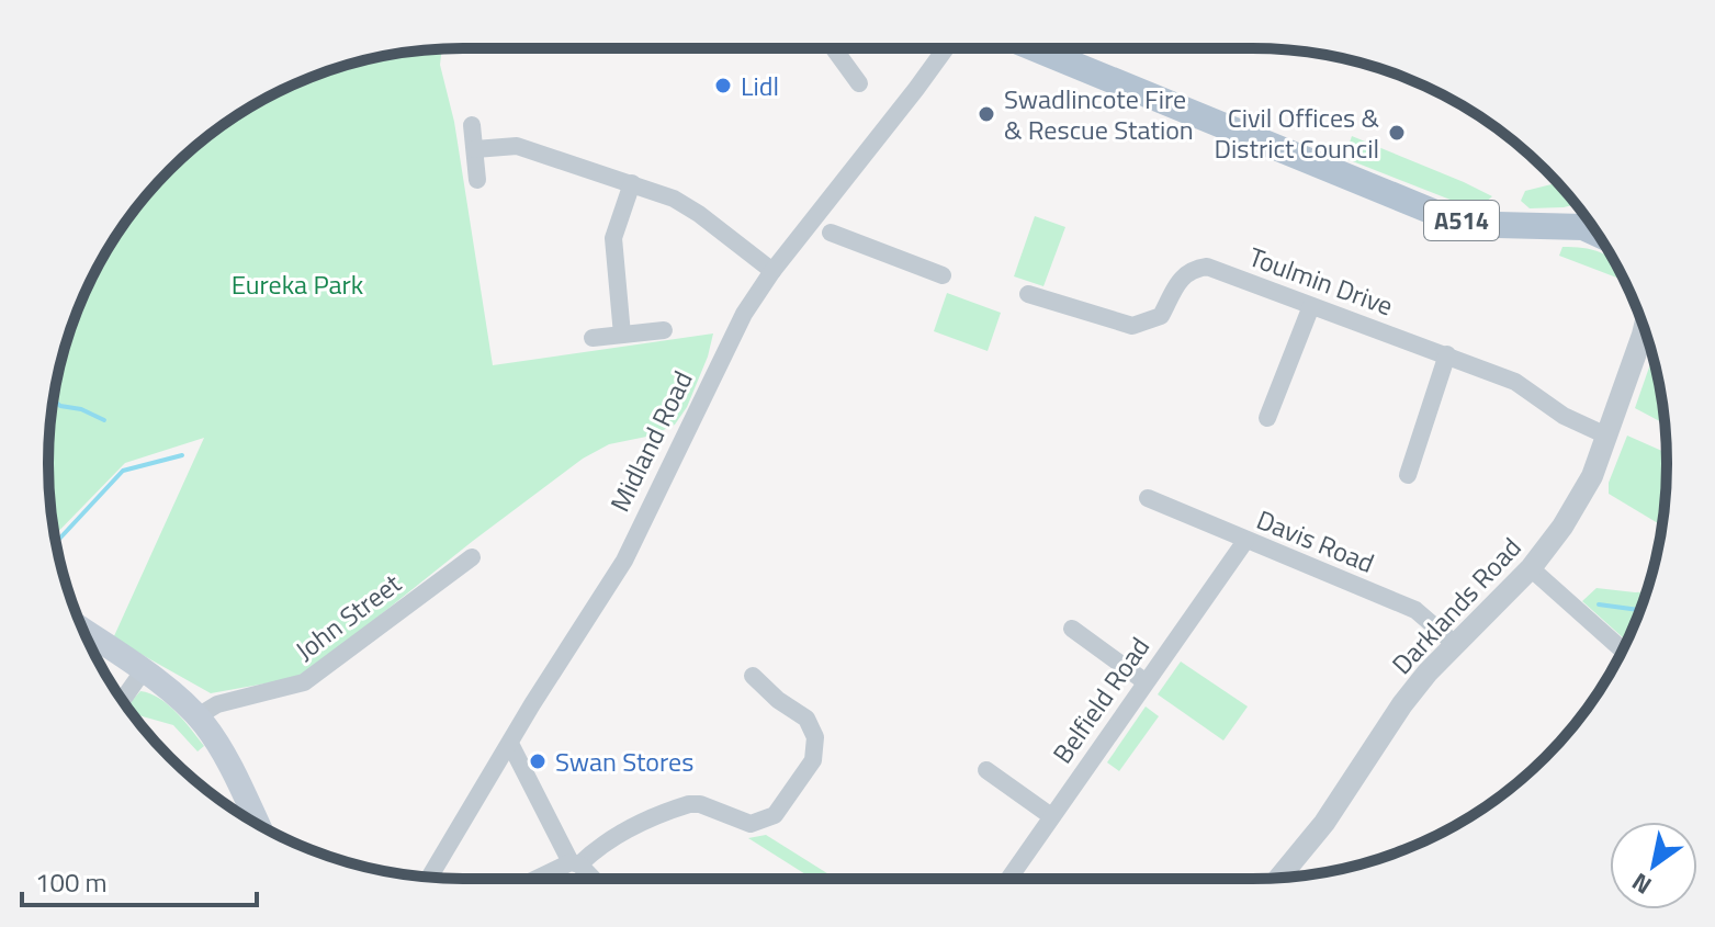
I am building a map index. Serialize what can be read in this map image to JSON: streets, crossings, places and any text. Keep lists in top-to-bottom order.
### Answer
{
  "streets": {
    "main road": ["A514"],
    "street": [
      "Toulmin Drive",
      "Midland Road",
      "Davis Road",
      "Darklands Road",
      "John Street",
      "Belfield Road"
    ]
  },
  "crossings": [
    ["Toulmin Drive", "Darklands Road"],
    ["Davis Road", "Darklands Road"],
    ["Davis Road", "Belfield Road"]
  ],
  "parks": ["Eureka Park"],
  "places": [
    "Lidl",
    "Swadlincote Fire & Rescue Station",
    "Civil Offices & District Council",
    "Swan Stores"
  ],
  "scale_bar": "100 m",
  "north": "bottom left"
}
